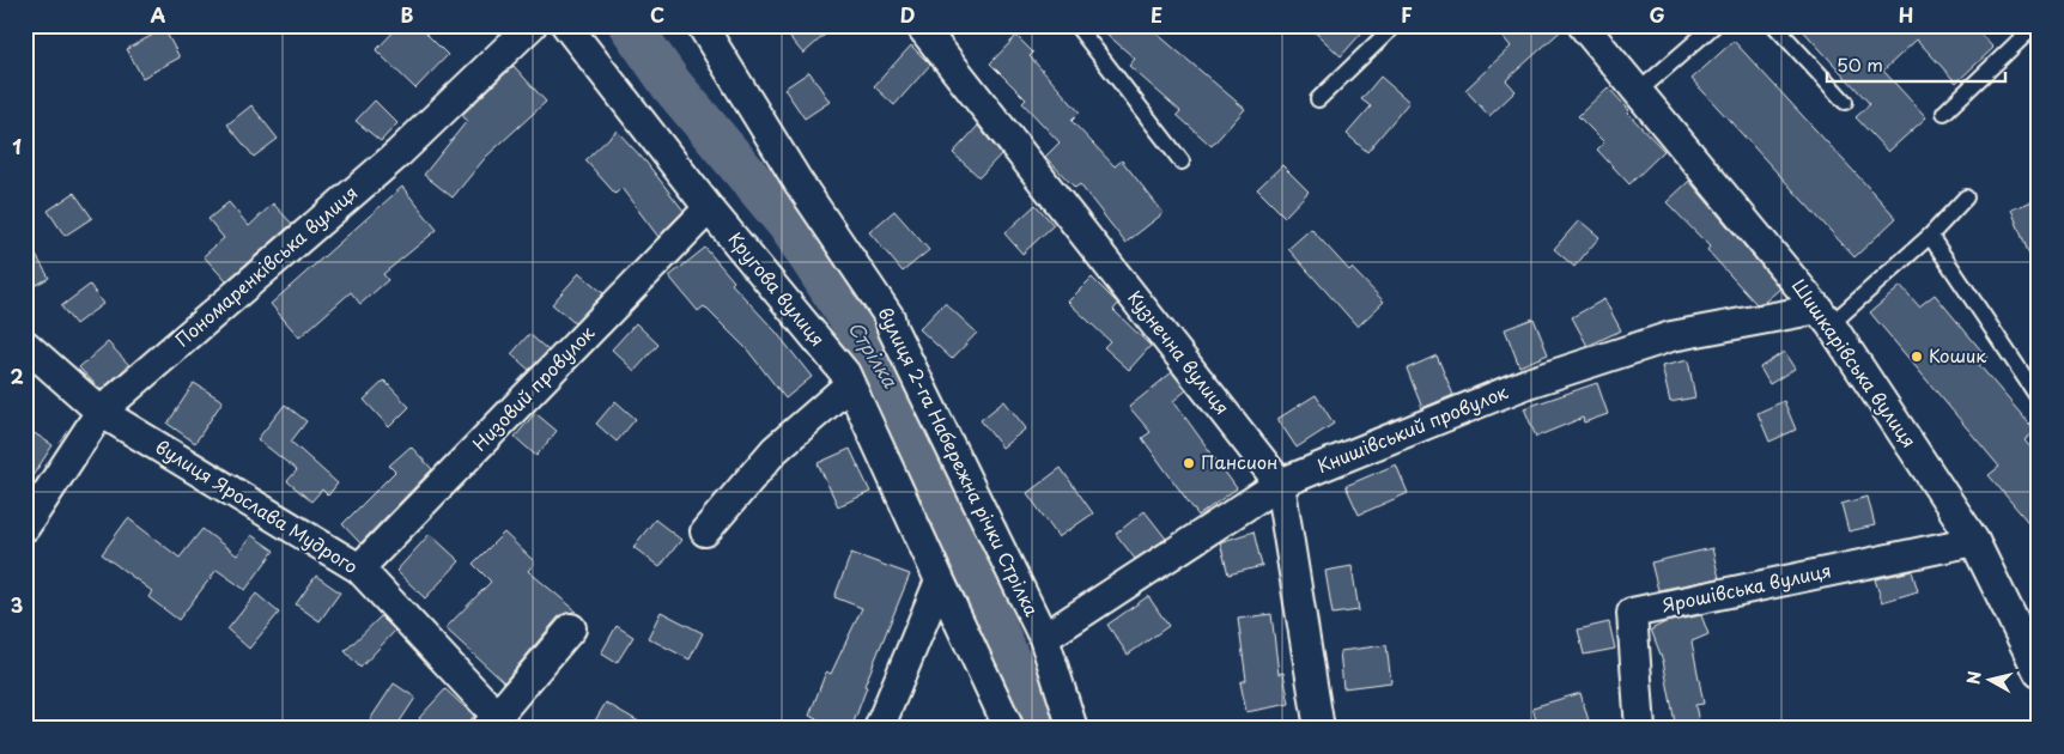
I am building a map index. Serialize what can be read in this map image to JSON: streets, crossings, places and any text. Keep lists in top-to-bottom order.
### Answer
{
  "streets": {
    "street": [
      "Пономаренківська вулиця",
      "Кругова вулиця",
      "Кузнечна вулиця",
      "Шишкарівська вулиця",
      "Низовий провулок",
      "Книшівський провулок",
      "вулиця 2-га Набережна річки Стрілка",
      "вулиця Ярослава Мудрого",
      "Ярошівська вулиця"
    ]
  },
  "crossings": [
    ["Пономаренківська вулиця", "вулиця Ярослава Мудрого"],
    ["Кругова вулиця", "Низовий провулок"],
    ["Кузнечна вулиця", "Книшівський провулок"],
    ["Шишкарівська вулиця", "Книшівський провулок"],
    ["Шишкарівська вулиця", "Ярошівська вулиця"],
    ["Низовий провулок", "вулиця Ярослава Мудрого"],
    ["Книшівський провулок", "вулиця 2-га Набережна річки Стрілка"]
  ],
  "water": ["Стрілка"],
  "places": ["Кошик", "Пансион"],
  "scale_bar": "50 m",
  "north": "left",
  "grid": {
    "columns": [
      "A",
      "B",
      "C",
      "D",
      "E",
      "F",
      "G",
      "H"
    ],
    "rows": ["1", "2", "3"]
  }
}
